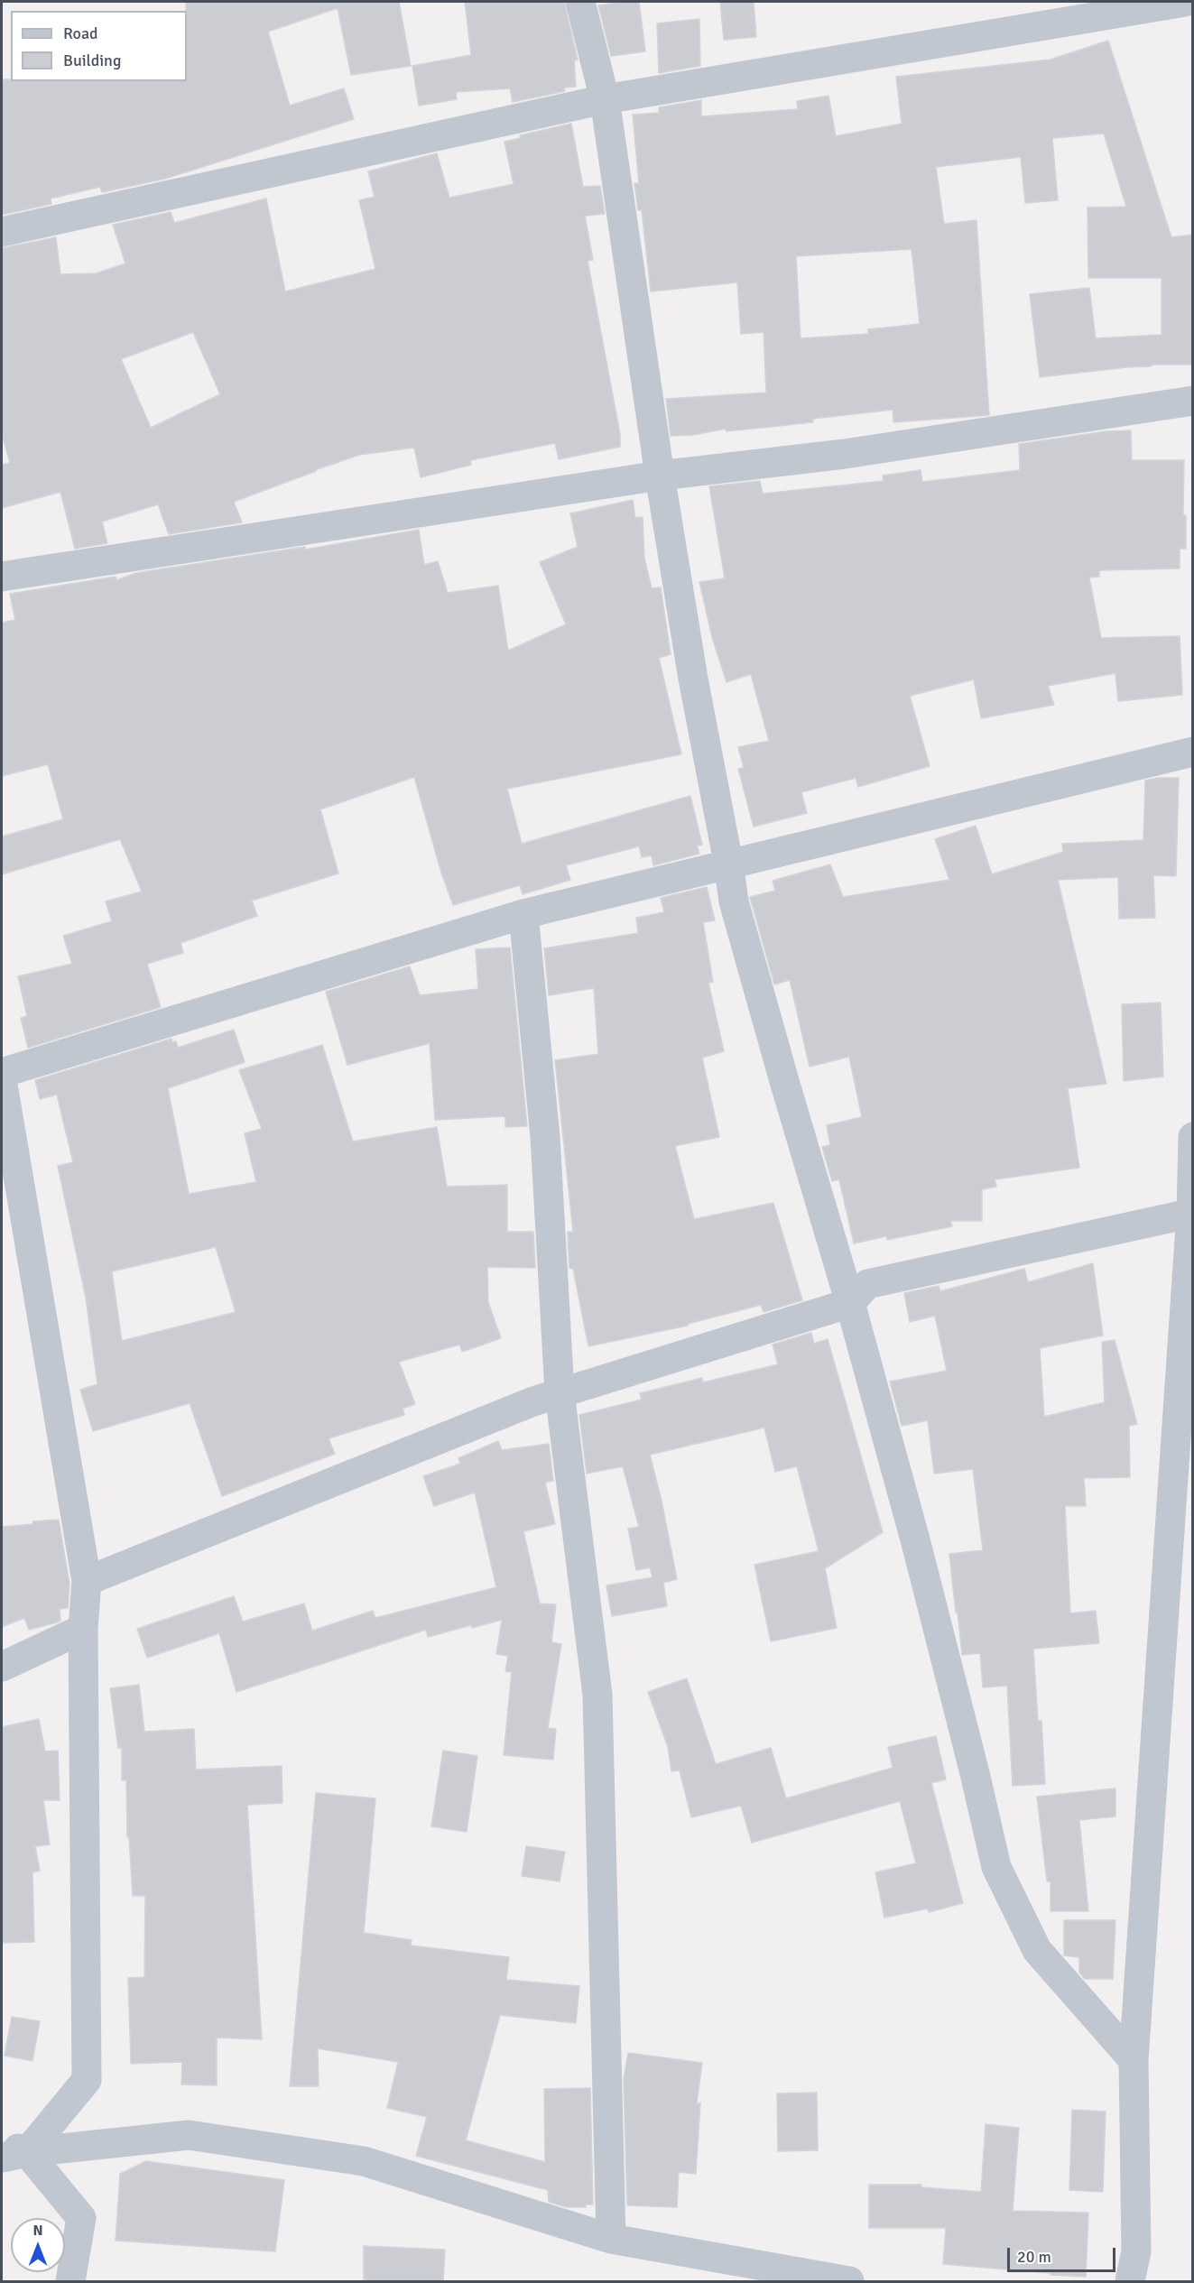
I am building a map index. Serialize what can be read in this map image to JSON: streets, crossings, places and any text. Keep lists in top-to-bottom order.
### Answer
{
  "legend": ["Road", "Building"],
  "scale_bar": "20 m",
  "north": "top"
}
